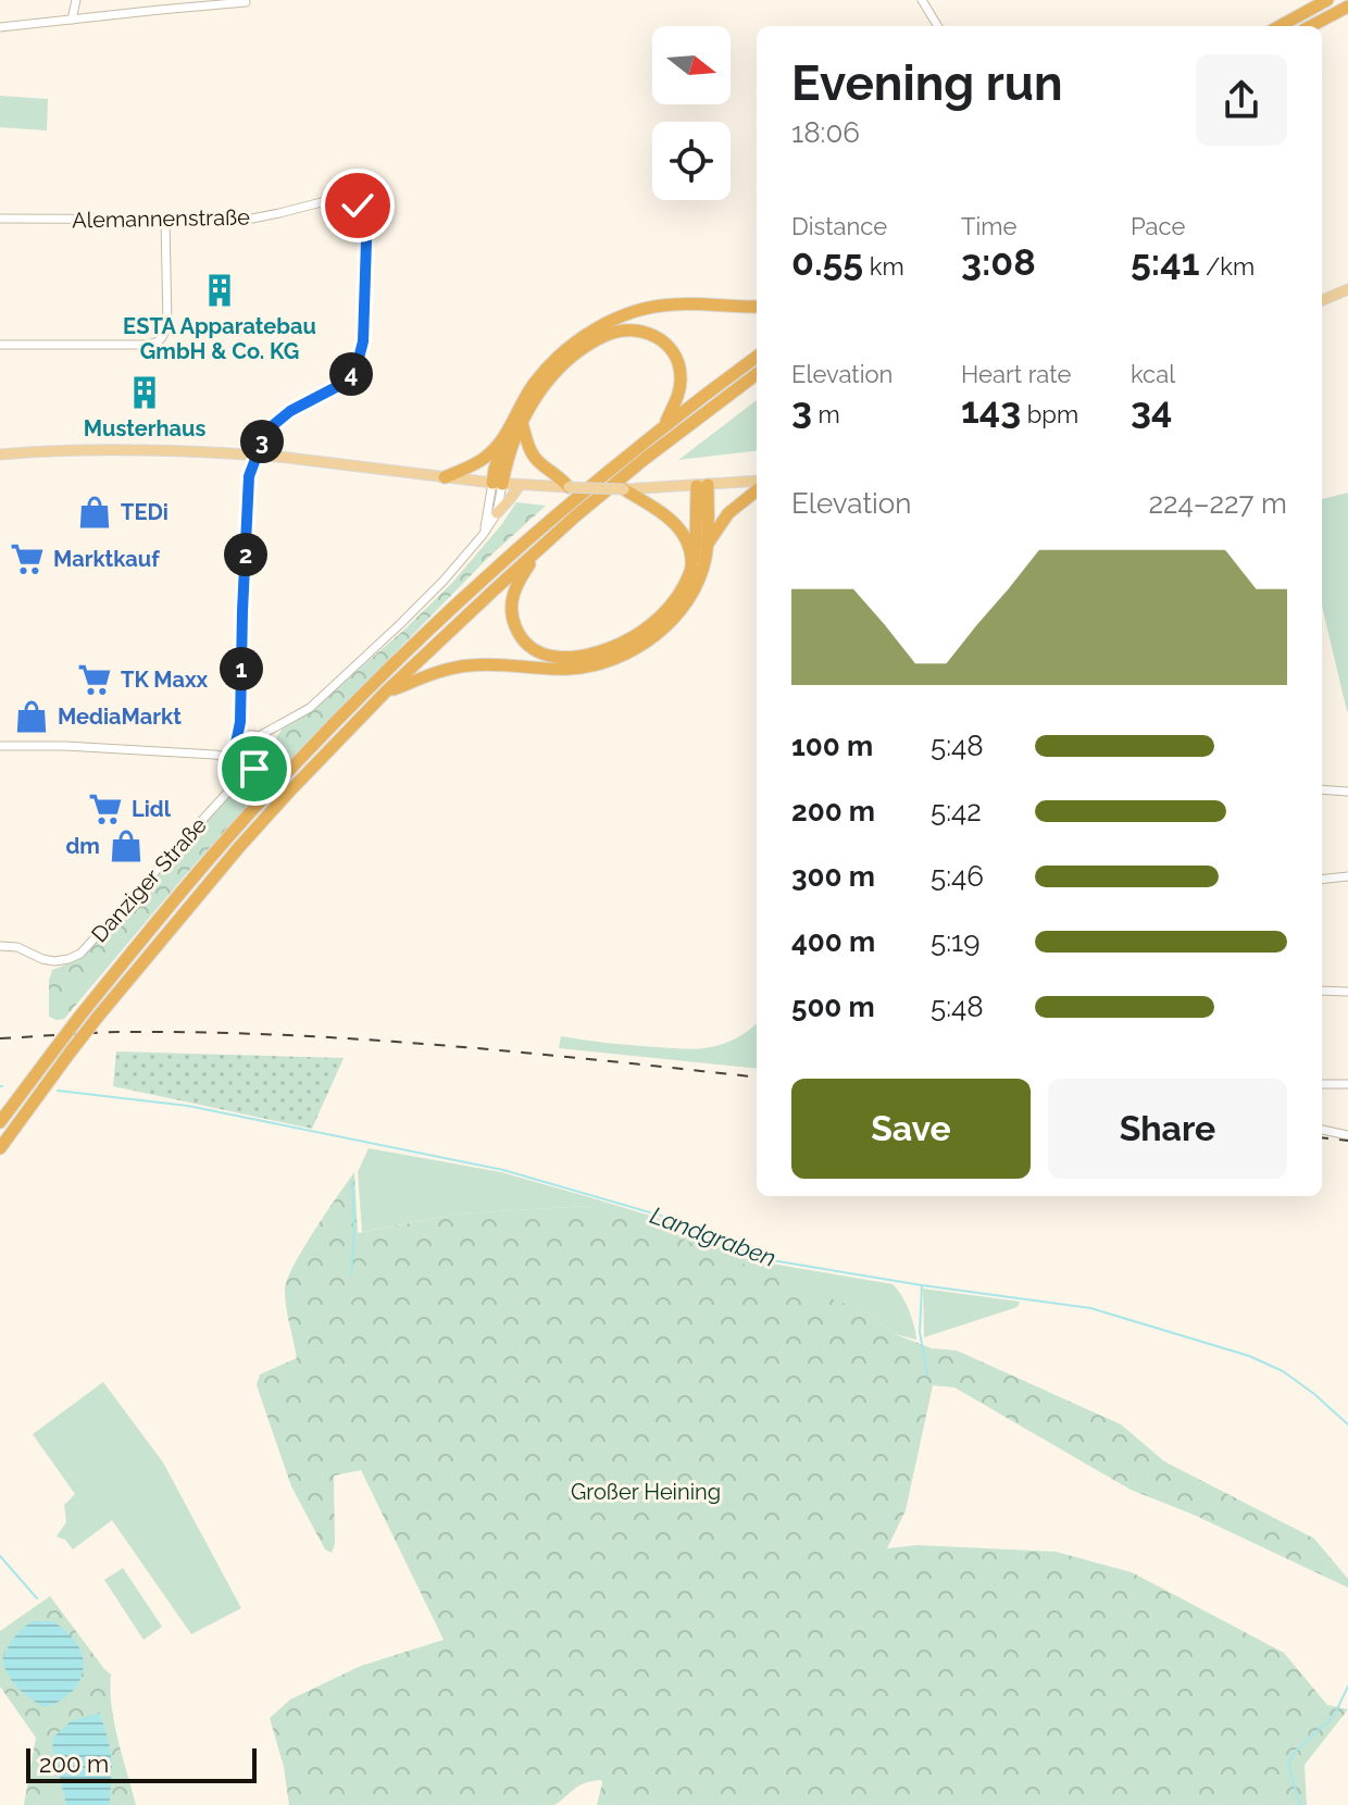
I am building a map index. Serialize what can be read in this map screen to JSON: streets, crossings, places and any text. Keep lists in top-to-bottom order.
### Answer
{
  "streets": {
    "street": ["Alemannenstraße", "Danziger Straße"]
  },
  "water": ["Landgraben"],
  "parks": ["Großer Heining"],
  "places": {
    "building": ["ESTA Apparatebau GmbH & Co. KG", "Musterhaus"],
    "shop": ["TEDi", "MediaMarkt", "dm"],
    "supermarket": ["Marktkauf", "TK Maxx", "Lidl"]
  },
  "scale_bar": "200 m",
  "north": "right",
  "page": {
    "heading": ["Evening run", "18:06"],
    "stats": [
      ["Distance", "0.55 km"],
      ["Time", "3:08"],
      ["Pace", "5:41 /km"],
      ["Elevation", "3 m"],
      ["Heart rate", "143 bpm"],
      ["kcal", "34"]
    ],
    "pins": [
      "4",
      "3",
      "2",
      "1"
    ],
    "chart": ["Elevation", "224–227 m"],
    "list": [
      {
        "name": "100 m",
        "note": "5:48"
      },
      {
        "name": "200 m",
        "note": "5:42"
      },
      {
        "name": "300 m",
        "note": "5:46"
      },
      {
        "name": "400 m",
        "note": "5:19"
      },
      {
        "name": "500 m",
        "note": "5:48"
      }
    ],
    "buttons": ["Save", "Share"],
    "scale": "200 m"
  }
}
